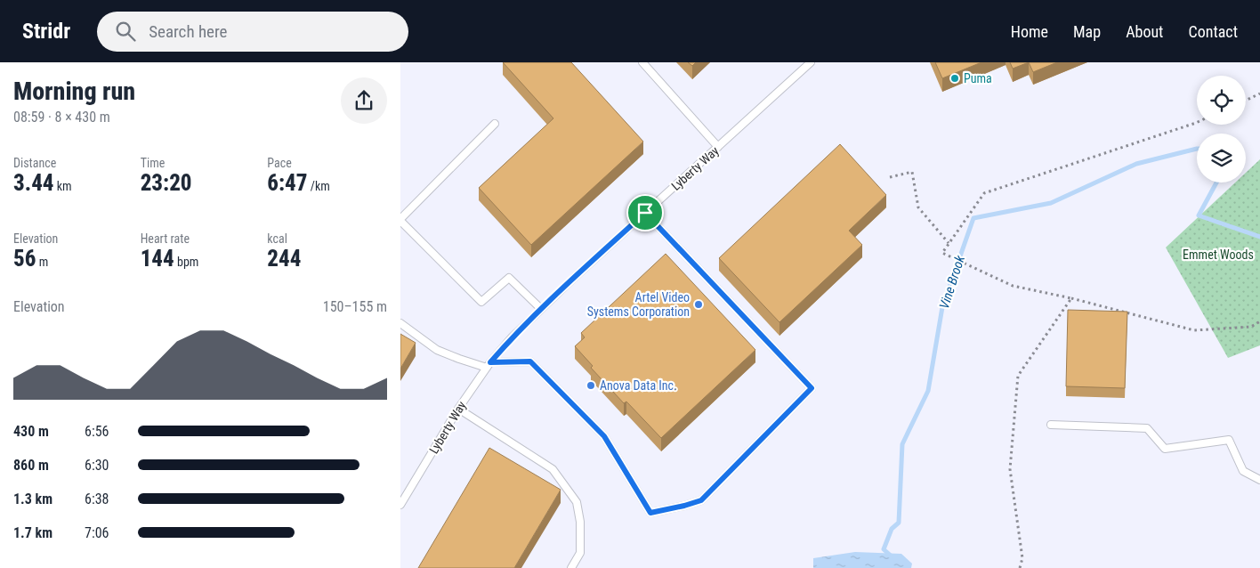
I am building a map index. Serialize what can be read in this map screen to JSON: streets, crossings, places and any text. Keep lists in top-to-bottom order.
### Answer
{
  "streets": {
    "lane": ["Lyberty Way"]
  },
  "water": ["Vine Brook"],
  "parks": ["Emmet Woods"],
  "places": ["Puma", "Artel Video Systems Corporation", "Anova Data Inc."],
  "page": {
    "header": "Stridr",
    "search": "Search here",
    "nav": [
      "Home",
      "Map",
      "About",
      "Contact"
    ],
    "heading": ["Morning run", "08:59 · 8 × 430 m"],
    "stats": [
      ["Distance", "3.44 km"],
      ["Time", "23:20"],
      ["Pace", "6:47 /km"],
      ["Elevation", "56 m"],
      ["Heart rate", "144 bpm"],
      ["kcal", "244"]
    ],
    "chart": ["Elevation", "150–155 m"],
    "list": [
      {
        "name": "430 m",
        "note": "6:56"
      },
      {
        "name": "860 m",
        "note": "6:30"
      },
      {
        "name": "1.3 km",
        "note": "6:38"
      },
      {
        "name": "1.7 km",
        "note": "7:06"
      }
    ]
  }
}
